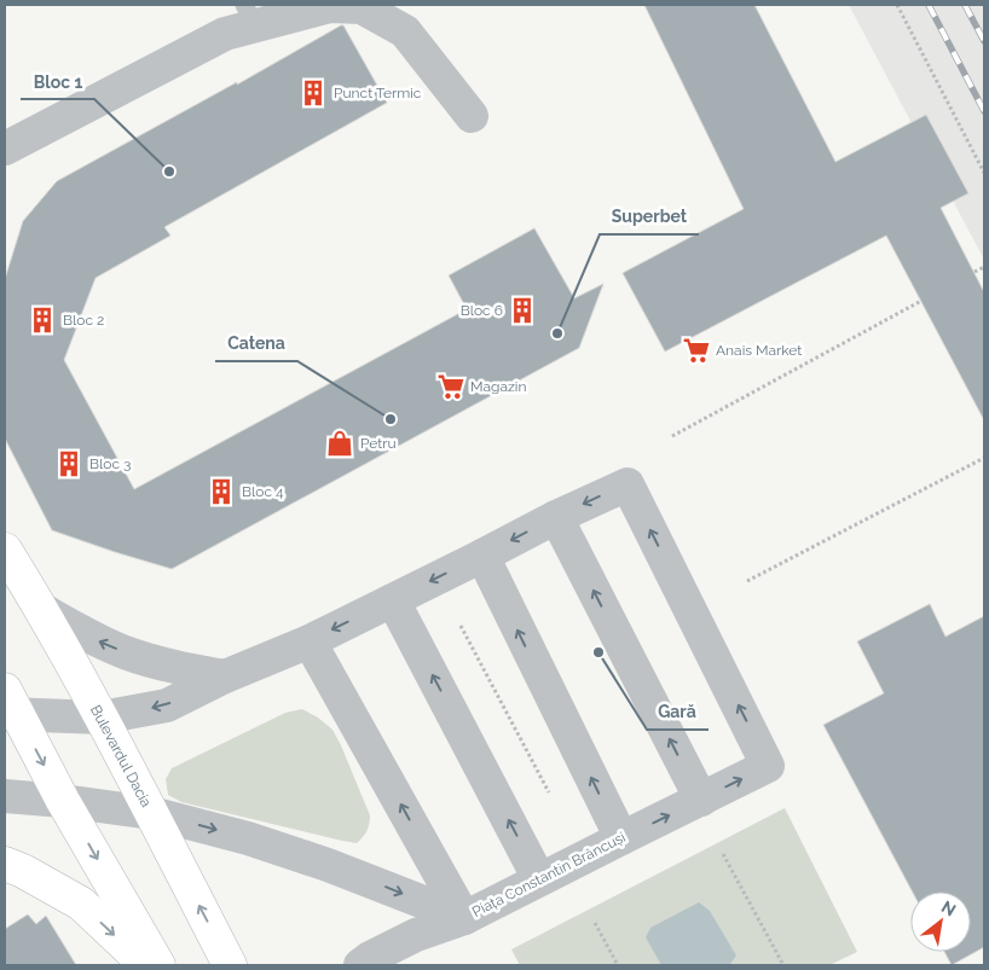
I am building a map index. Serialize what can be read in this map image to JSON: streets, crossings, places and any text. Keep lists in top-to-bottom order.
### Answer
{
  "streets": {
    "main road": ["Bulevardul Dacia"],
    "street": ["Piața Constantin Brâncuși"]
  },
  "crossings": [
    ["Bulevardul Dacia", "Piața Constantin Brâncuși"]
  ],
  "places": {
    "building": [
      "Punct Termic",
      "Bloc 6",
      "Bloc 2",
      "Bloc 3",
      "Bloc 4"
    ],
    "other": [
      "Bloc 1",
      "Superbet",
      "Catena",
      "Gară"
    ],
    "supermarket": ["Anais Market", "Magazin"],
    "shop": ["Petru"]
  },
  "north": "top right"
}
